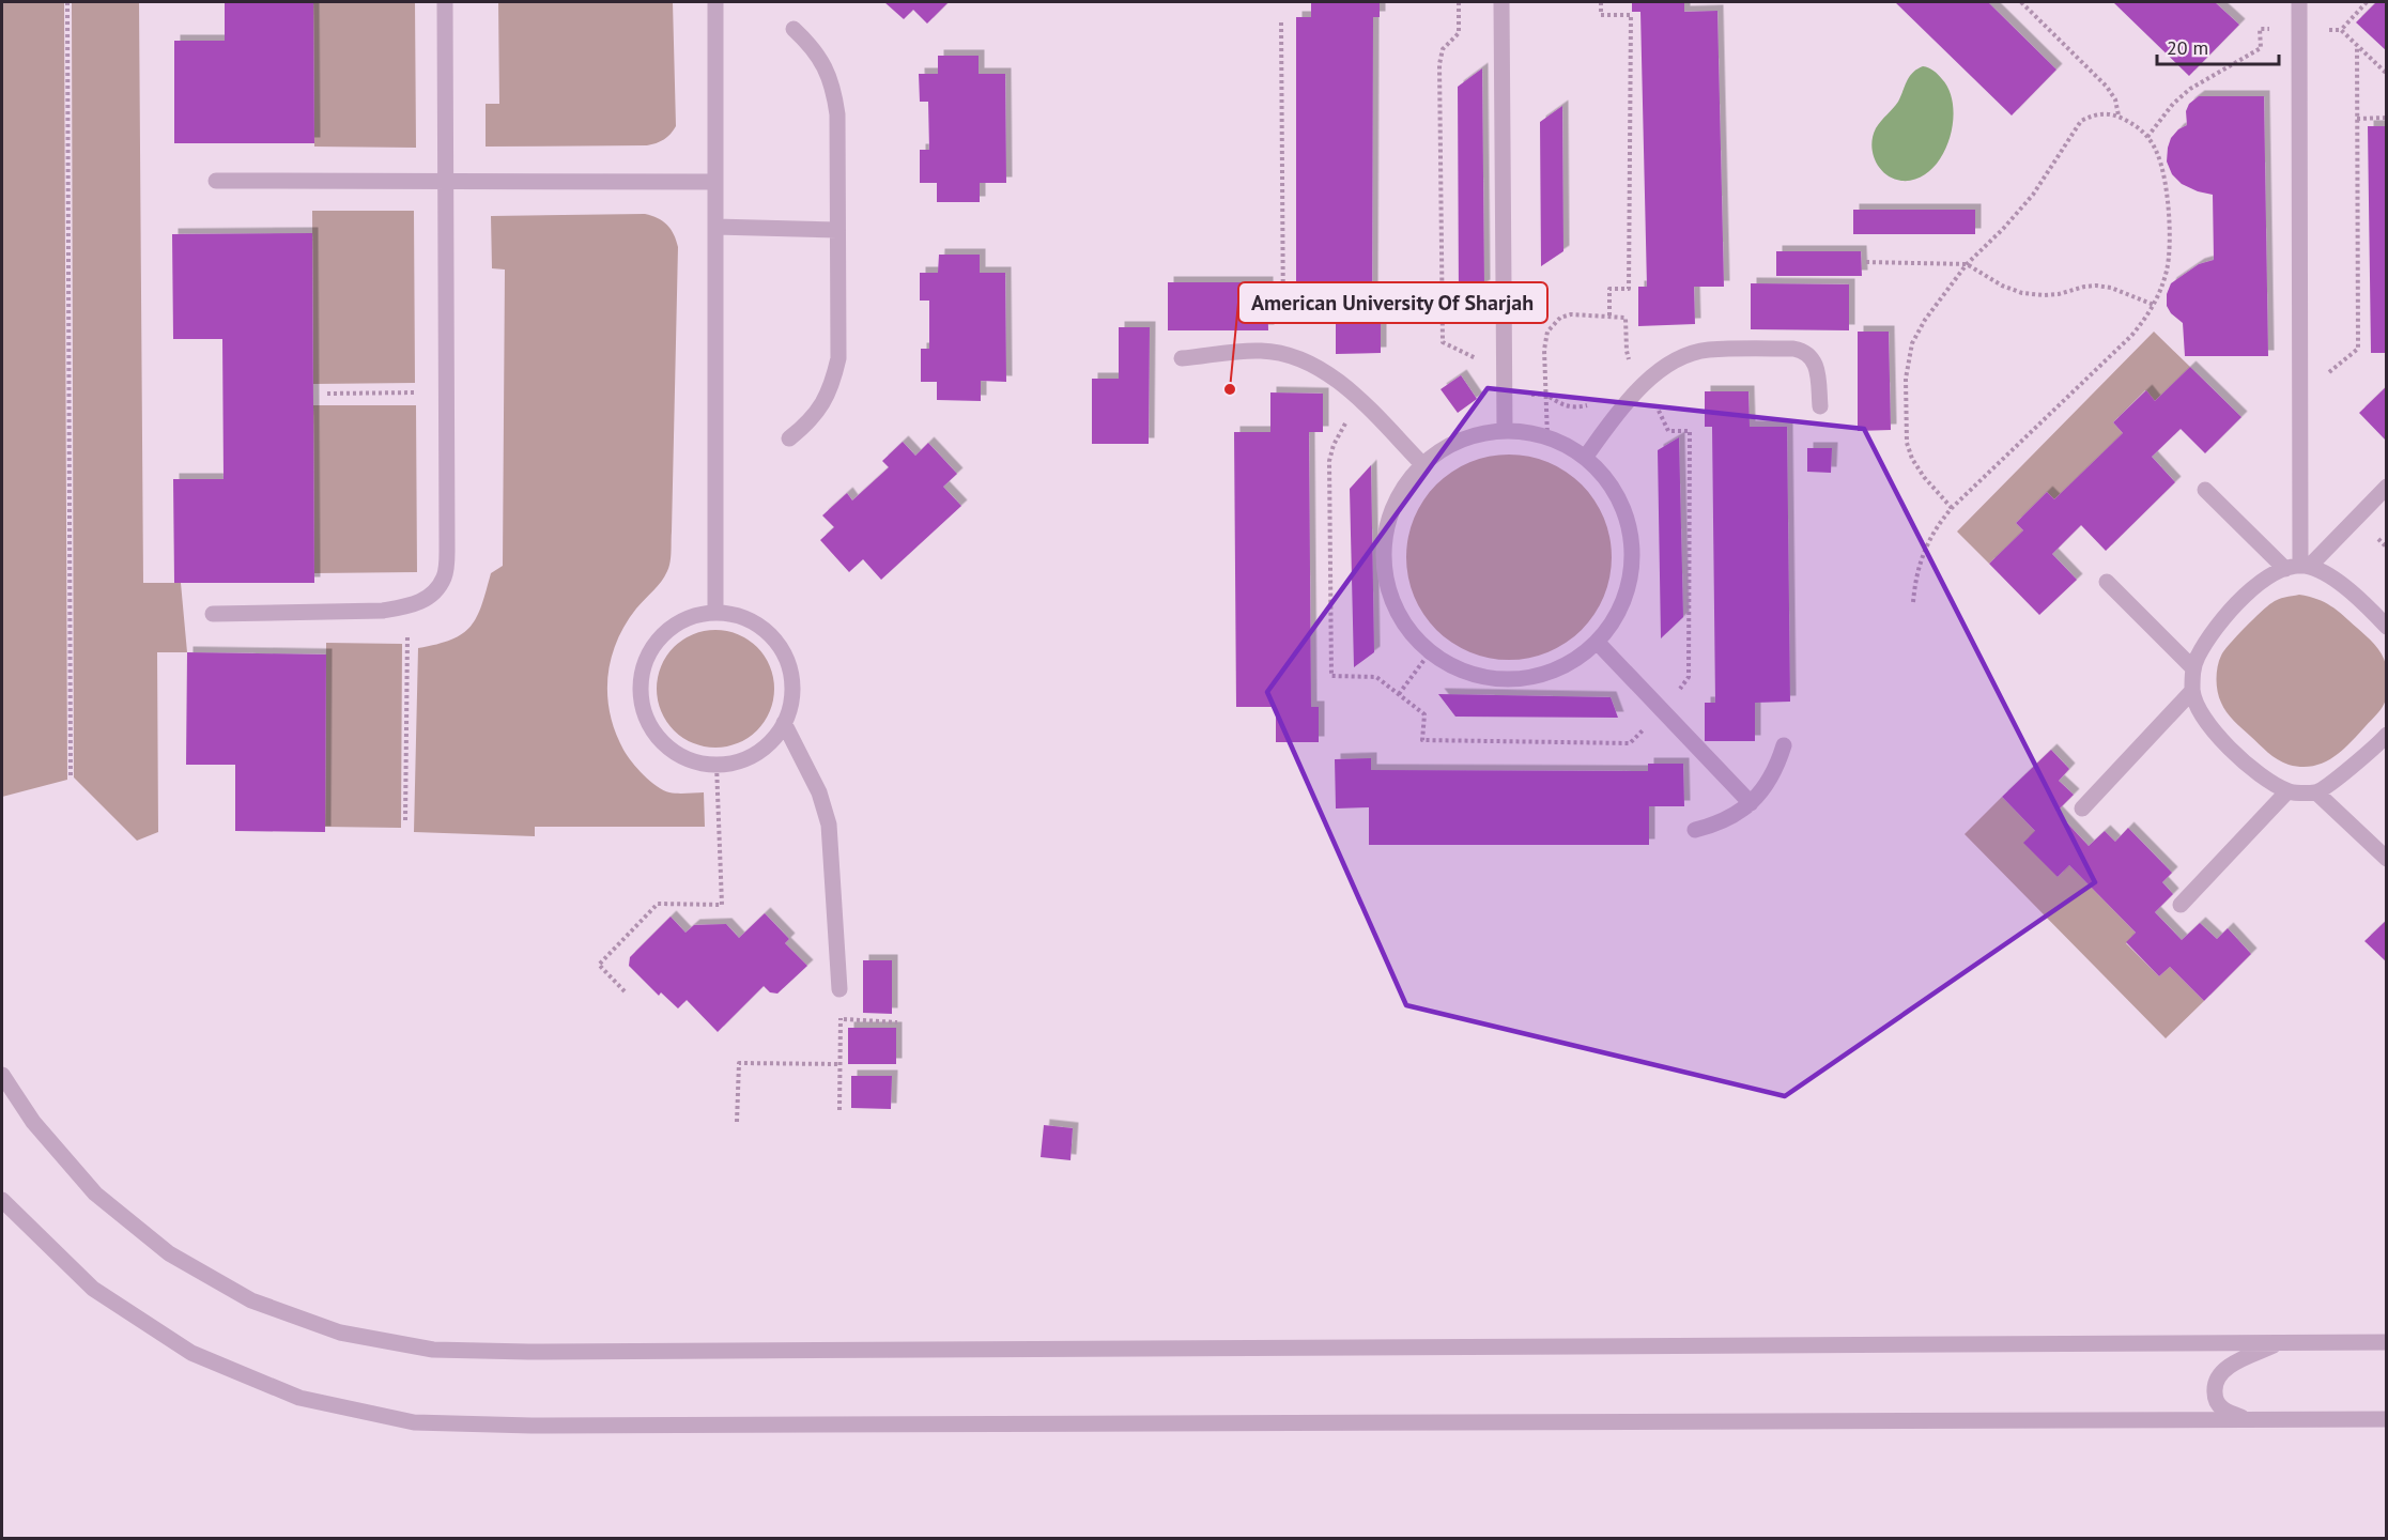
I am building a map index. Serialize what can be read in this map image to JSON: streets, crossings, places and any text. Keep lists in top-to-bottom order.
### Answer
{
  "places": ["American University Of Sharjah"],
  "scale_bar": "20 m"
}
